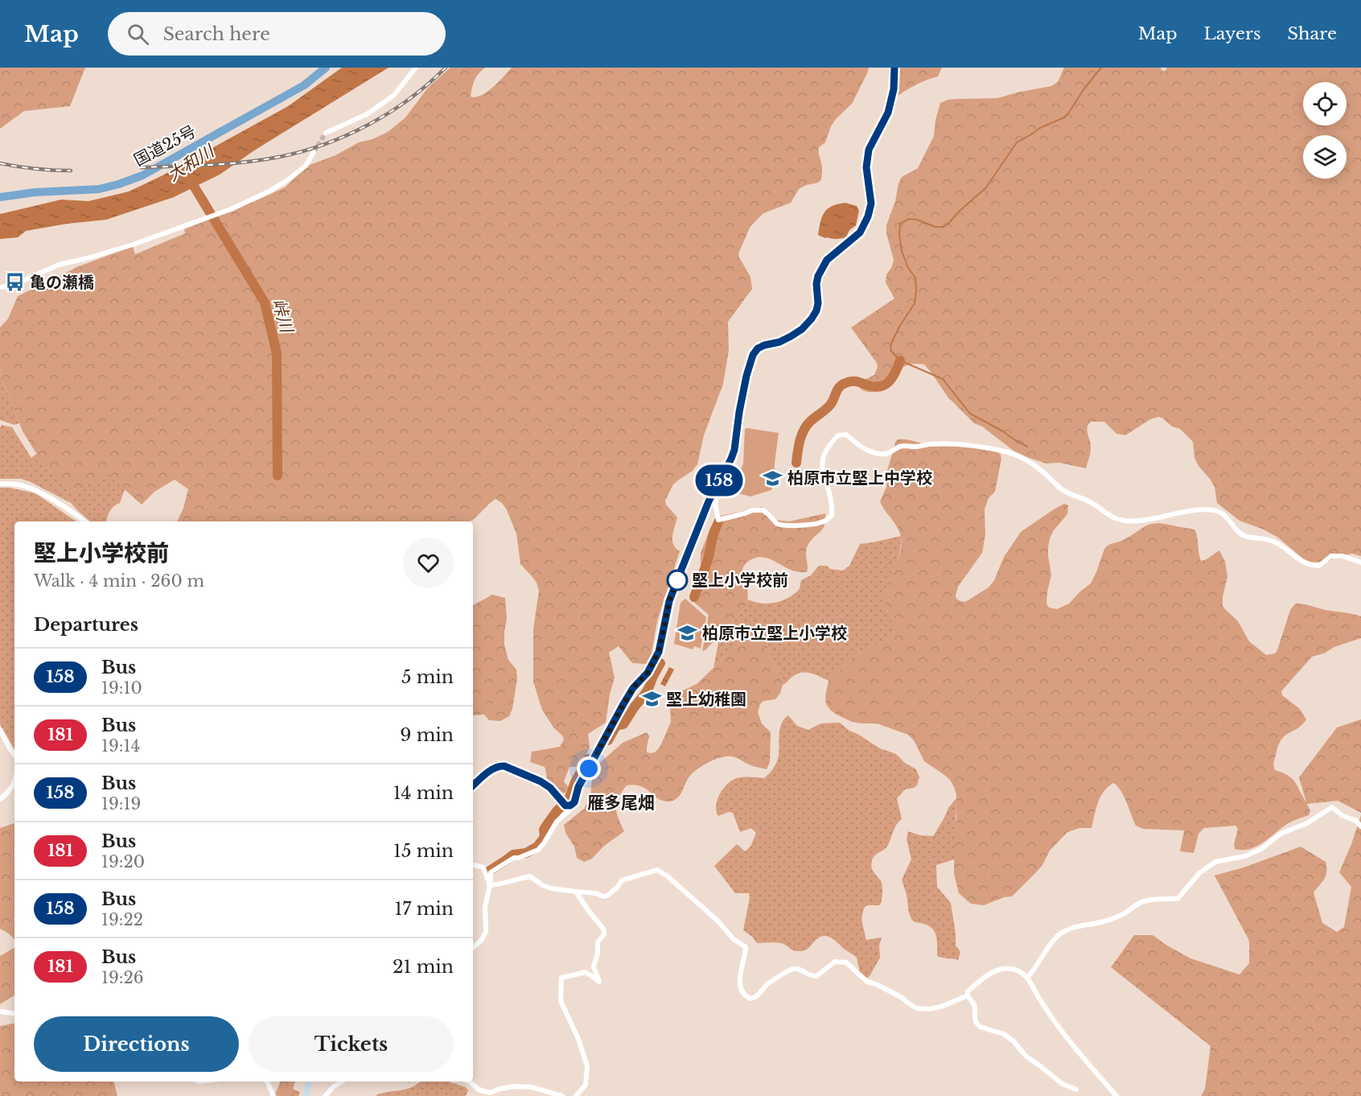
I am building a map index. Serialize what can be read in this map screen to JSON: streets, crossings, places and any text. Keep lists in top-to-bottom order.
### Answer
{
  "streets": {
    "highway": ["国道25号"]
  },
  "districts": ["雁多尾畑"],
  "water": ["大和川", "峠川"],
  "places": {
    "bus stop": ["亀の瀬橋"],
    "school or university": ["柏原市立堅上中学校", "柏原市立堅上小学校", "堅上幼稚園"],
    "other": ["堅上小学校前"]
  },
  "lines": ["bus line 158"],
  "page": {
    "header": "Map",
    "search": "Search here",
    "nav": ["Map", "Layers", "Share"],
    "on_map": "158",
    "heading": [
      ["堅上小学校前", "Walk · 4 min · 260 m"],
      "Departures"
    ],
    "list": [
      {
        "mark": "158",
        "name": "Bus",
        "note": "19:10",
        "value": "5 min"
      },
      {
        "mark": "181",
        "name": "Bus",
        "note": "19:14",
        "value": "9 min"
      },
      {
        "mark": "158",
        "name": "Bus",
        "note": "19:19",
        "value": "14 min"
      },
      {
        "mark": "181",
        "name": "Bus",
        "note": "19:20",
        "value": "15 min"
      },
      {
        "mark": "158",
        "name": "Bus",
        "note": "19:22",
        "value": "17 min"
      },
      {
        "mark": "181",
        "name": "Bus",
        "note": "19:26",
        "value": "21 min"
      }
    ],
    "buttons": ["Directions", "Tickets"]
  }
}
